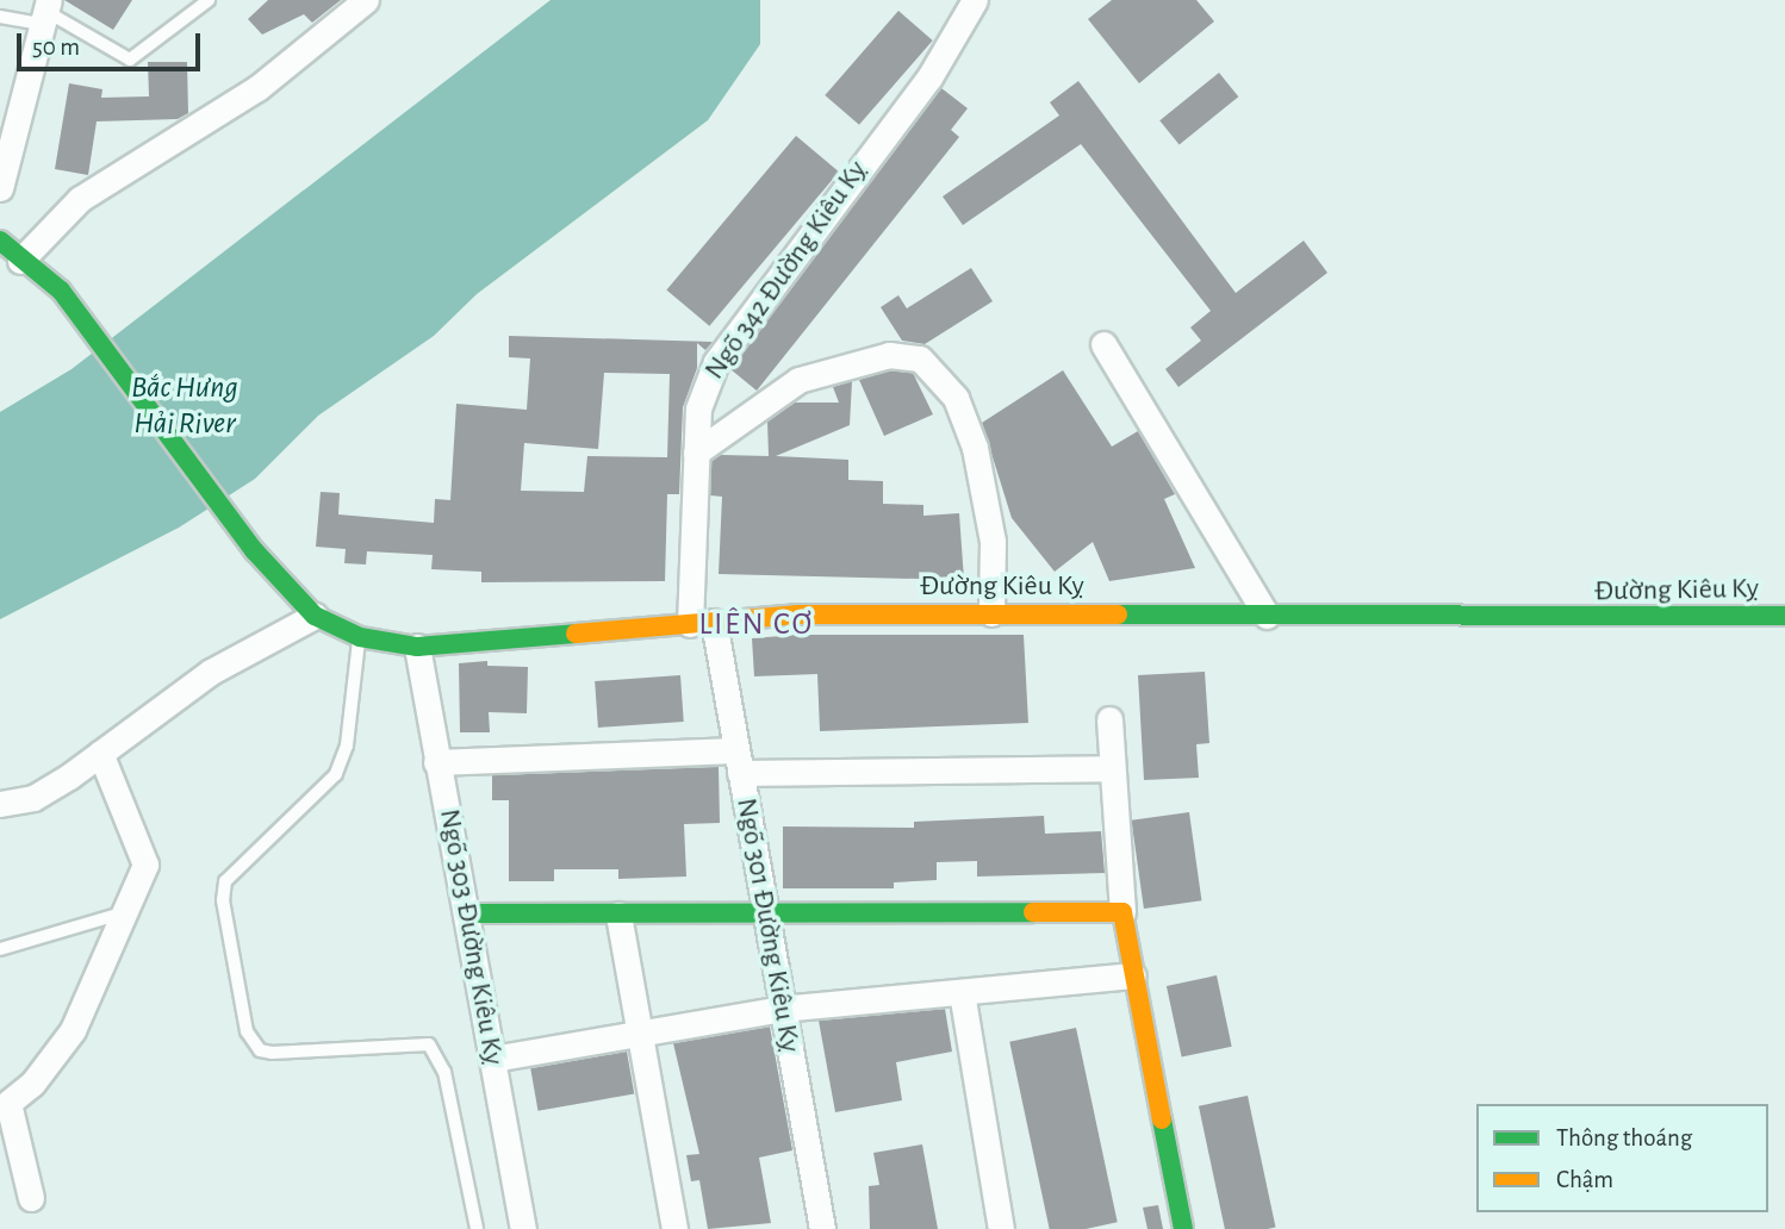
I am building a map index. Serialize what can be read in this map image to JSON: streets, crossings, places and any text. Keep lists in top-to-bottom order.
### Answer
{
  "streets": {
    "main road": ["Đường Kiêu Kỵ"],
    "street": ["Ngõ 342 Đường Kiêu Kỵ", "Ngõ 301 Đường Kiêu Kỵ", "Ngõ 303 Đường Kiêu Kỵ"]
  },
  "crossings": [
    ["Ngõ 342 Đường Kiêu Kỵ", "Đường Kiêu Kỵ"],
    ["Ngõ 342 Đường Kiêu Kỵ", "Ngõ 301 Đường Kiêu Kỵ"],
    ["Đường Kiêu Kỵ", "Ngõ 301 Đường Kiêu Kỵ"],
    ["Đường Kiêu Kỵ", "Ngõ 303 Đường Kiêu Kỵ"]
  ],
  "districts": ["LIÊN CƠ"],
  "water": ["Bắc Hưng Hải River"],
  "legend": ["Thông thoáng", "Chậm"],
  "scale_bar": "50 m"
}
